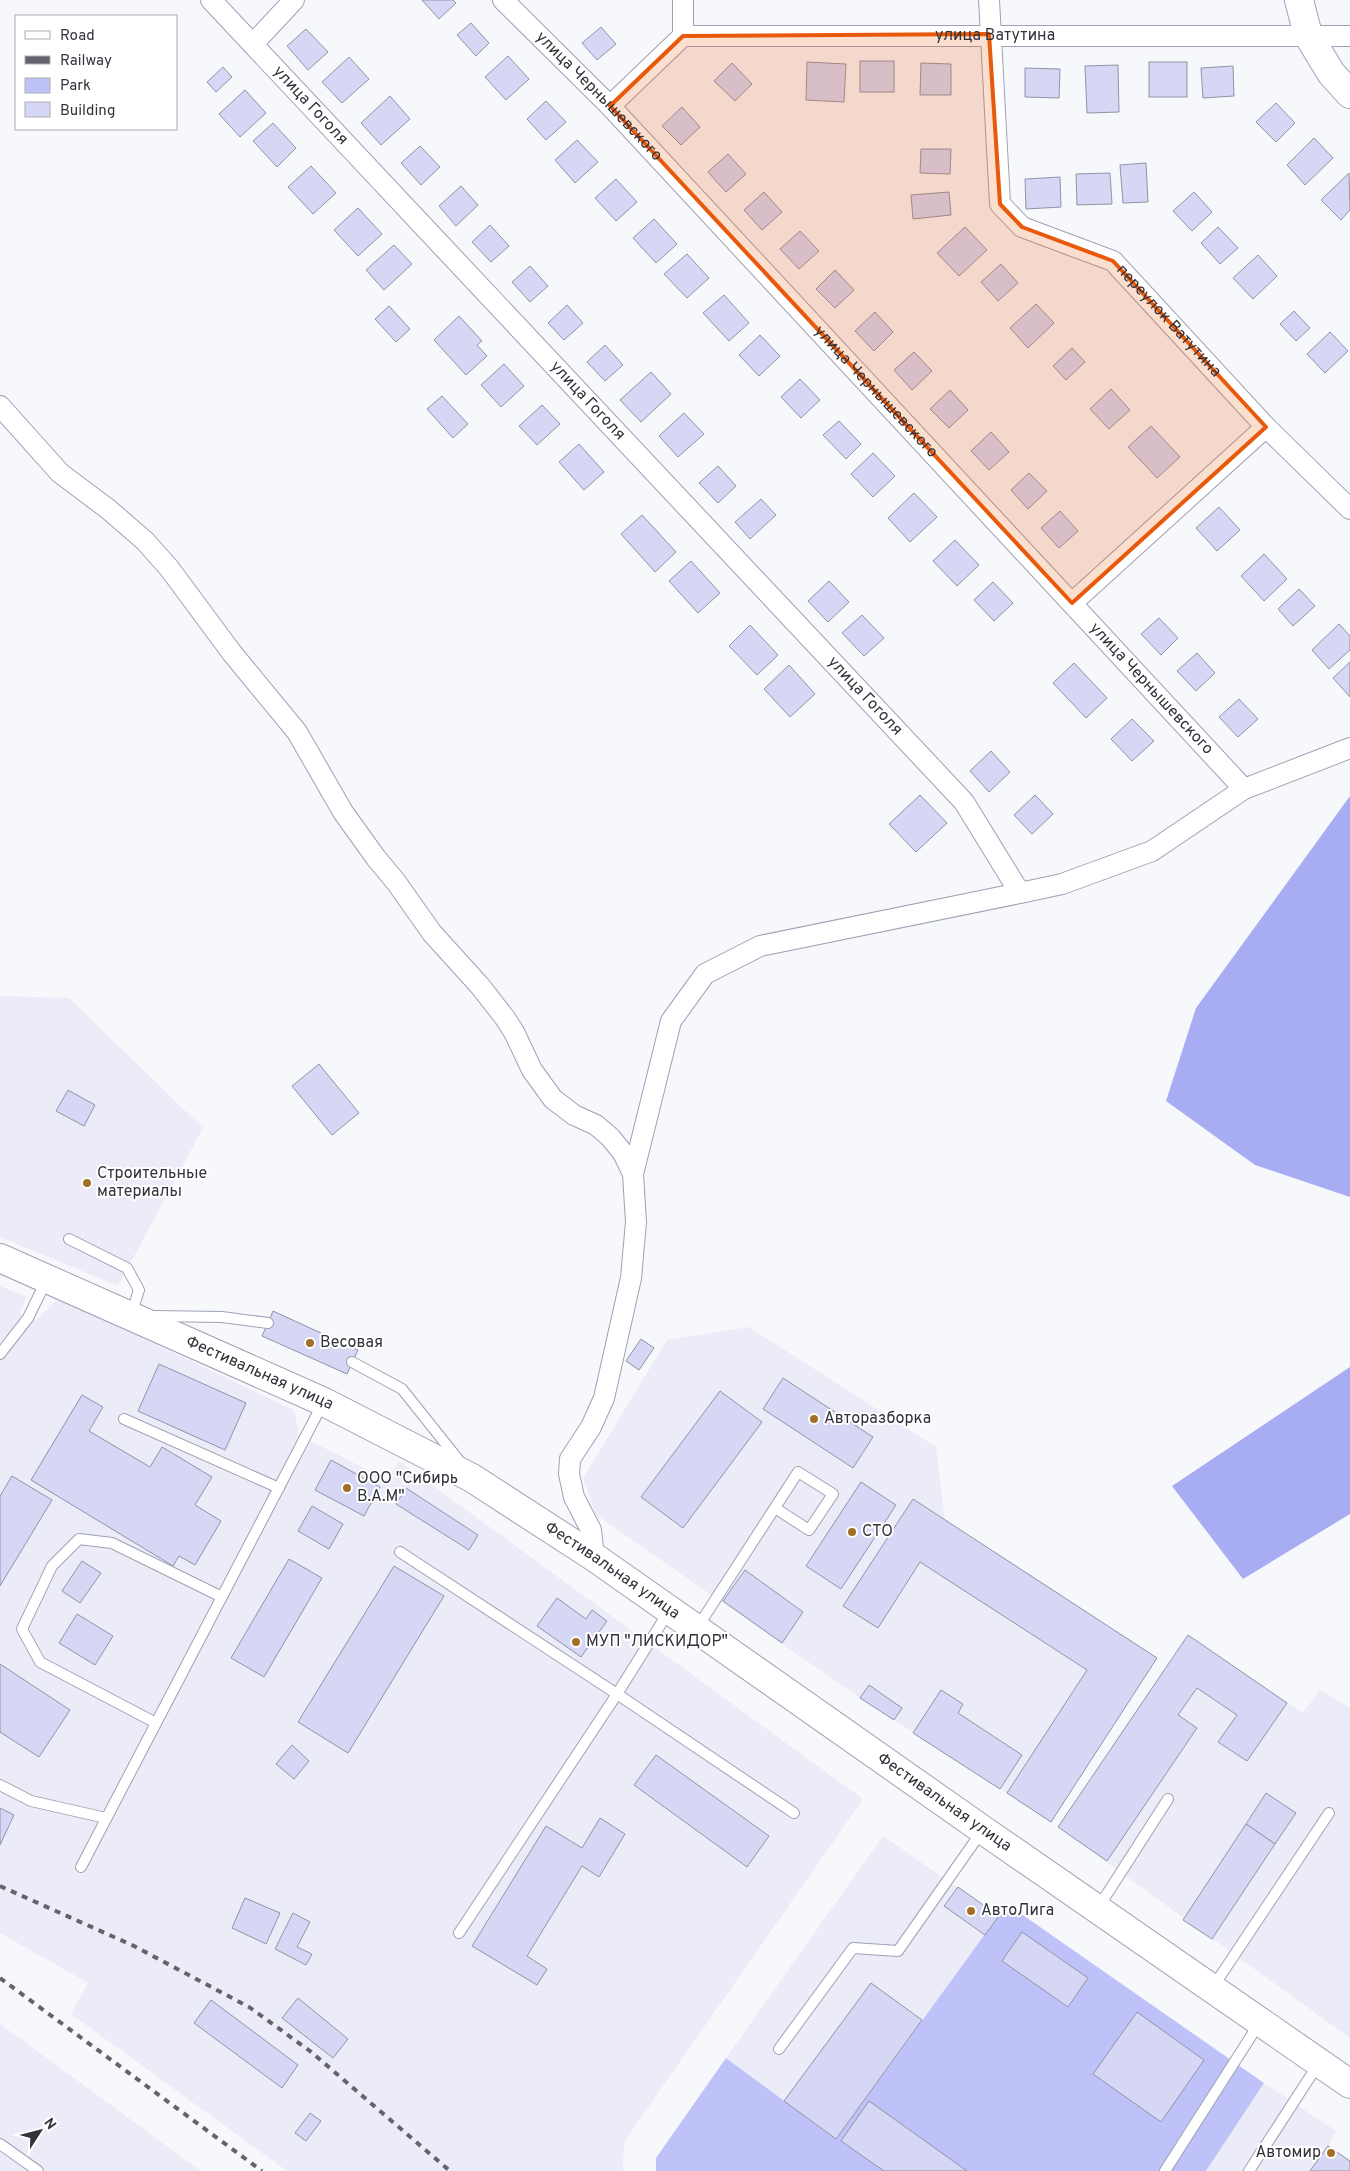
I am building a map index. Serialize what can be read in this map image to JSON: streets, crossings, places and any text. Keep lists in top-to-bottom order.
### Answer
{
  "streets": {
    "main road": ["Фестивальная улица"],
    "street": [
      "улица Ватутина",
      "улица Чернышевского",
      "улица Гоголя",
      "переулок Ватутина"
    ]
  },
  "crossings": [
    ["улица Ватутина", "переулок Ватутина"]
  ],
  "places": [
    "Строительные материалы",
    "Весовая",
    "Авторазборка",
    "ООО \"Сибирь В.А.М\"",
    "СТО",
    "МУП \"ЛИСКИДОР\"",
    "АвтоЛига",
    "Автомир"
  ],
  "legend": [
    "Road",
    "Railway",
    "Park",
    "Building"
  ],
  "north": "top right"
}
